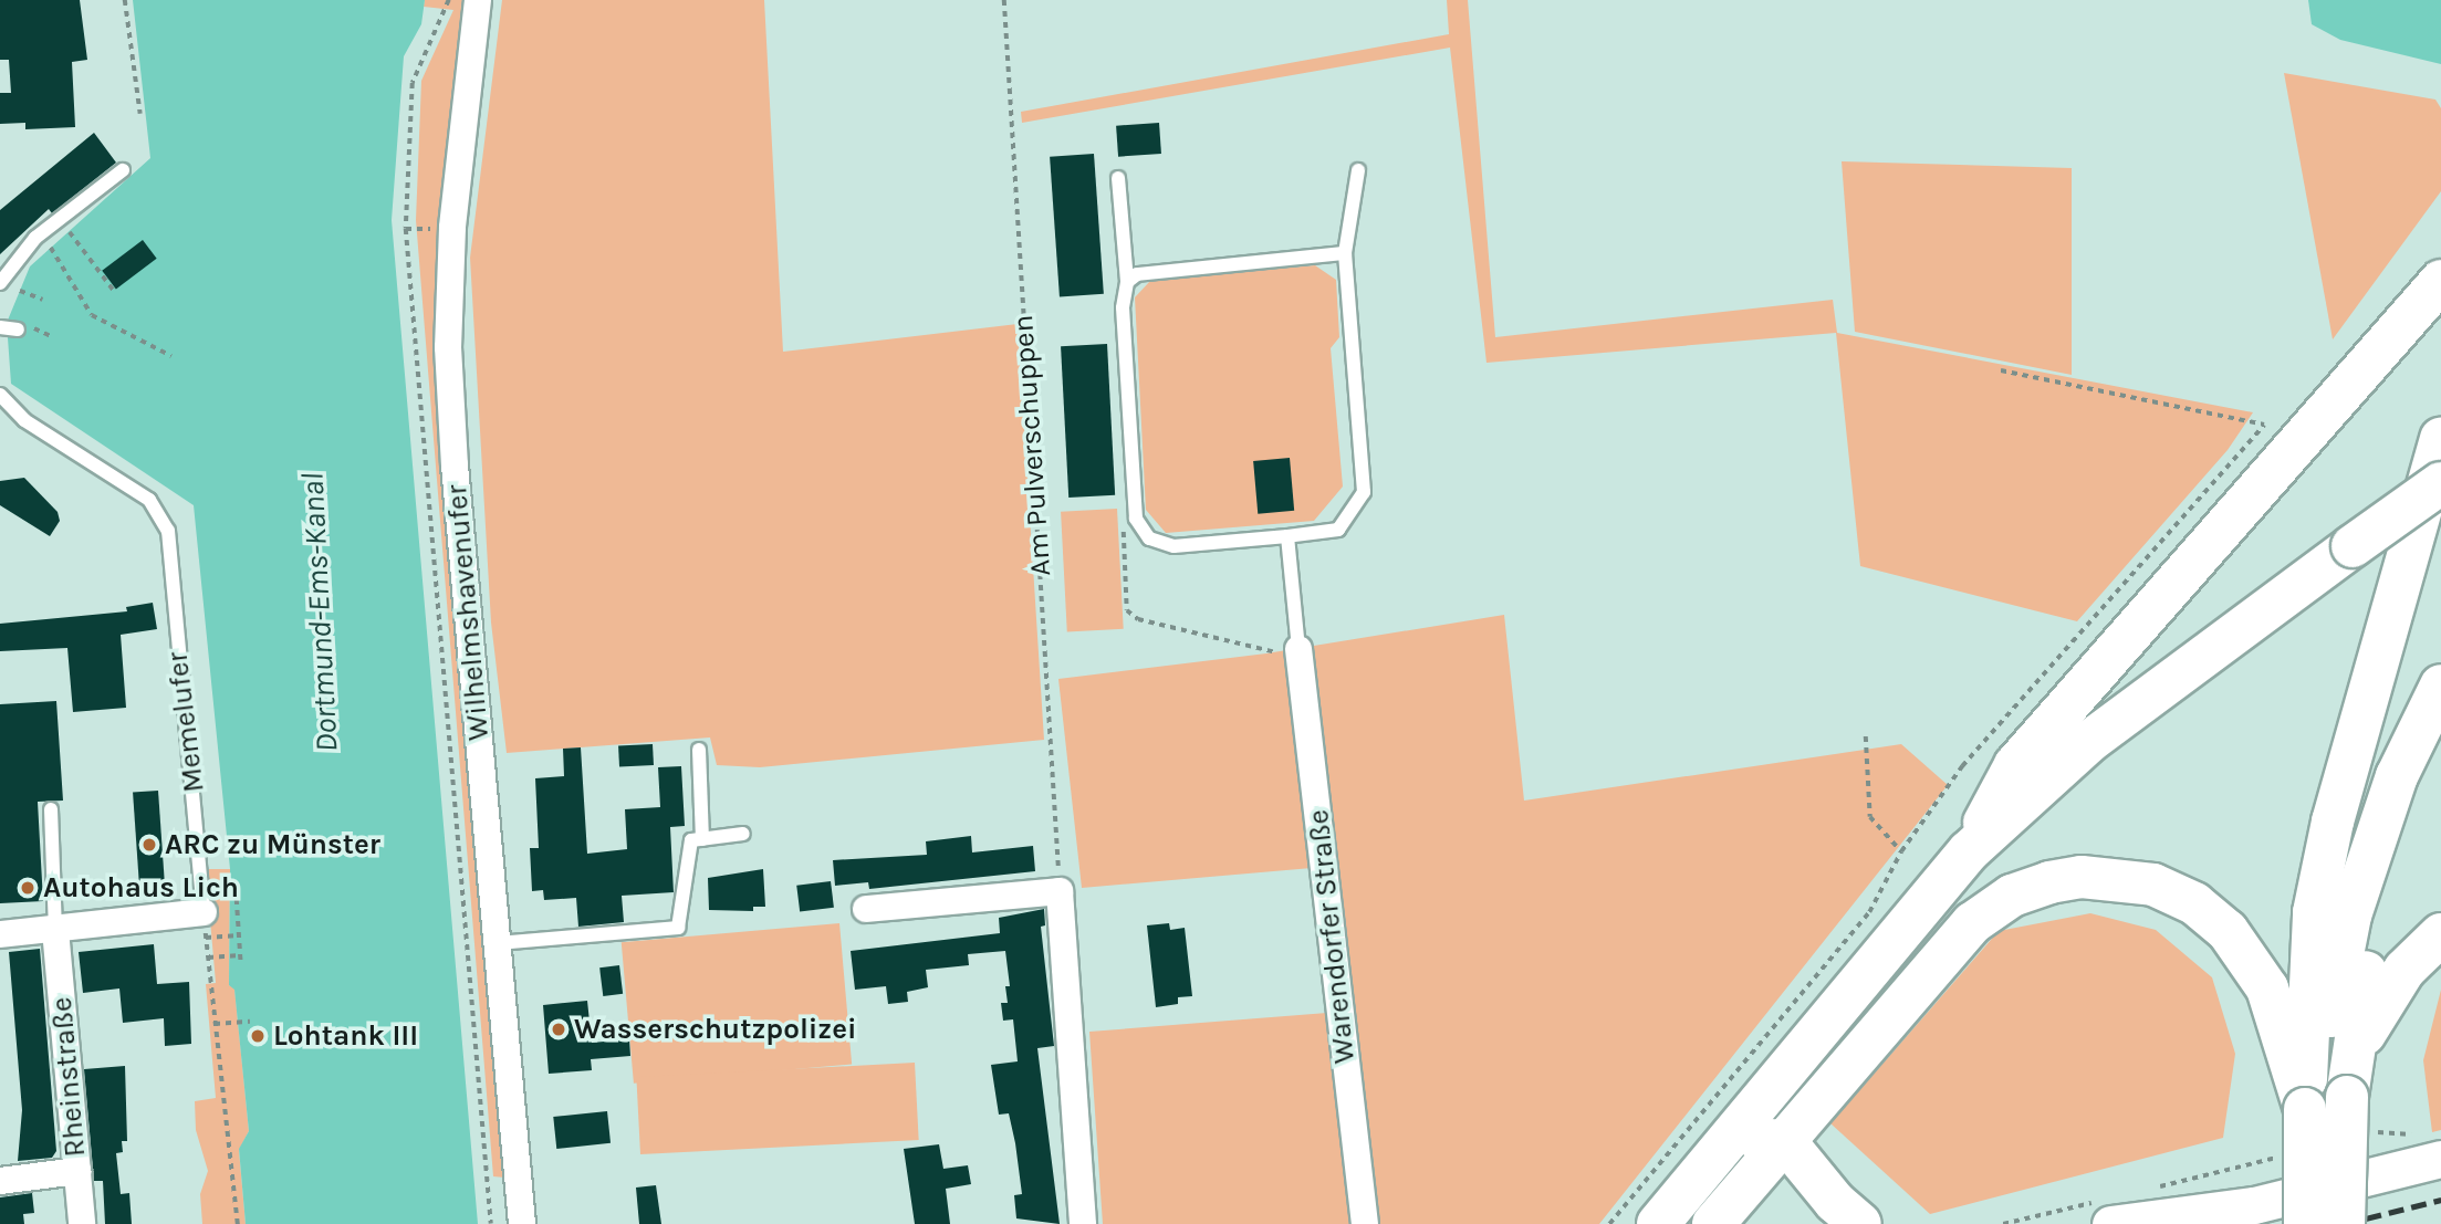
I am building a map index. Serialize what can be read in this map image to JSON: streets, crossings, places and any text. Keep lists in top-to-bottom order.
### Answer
{
  "streets": {
    "street": ["Wilhelmshavenufer", "Warendorfer Straße", "Rheinstraße"],
    "lane": ["Memelufer"],
    "path": ["Am Pulverschuppen"]
  },
  "water": ["Dortmund-Ems-Kanal"],
  "places": [
    "ARC zu Münster",
    "Autohaus Lich",
    "Wasserschutzpolizei",
    "Lohtank III"
  ]
}
